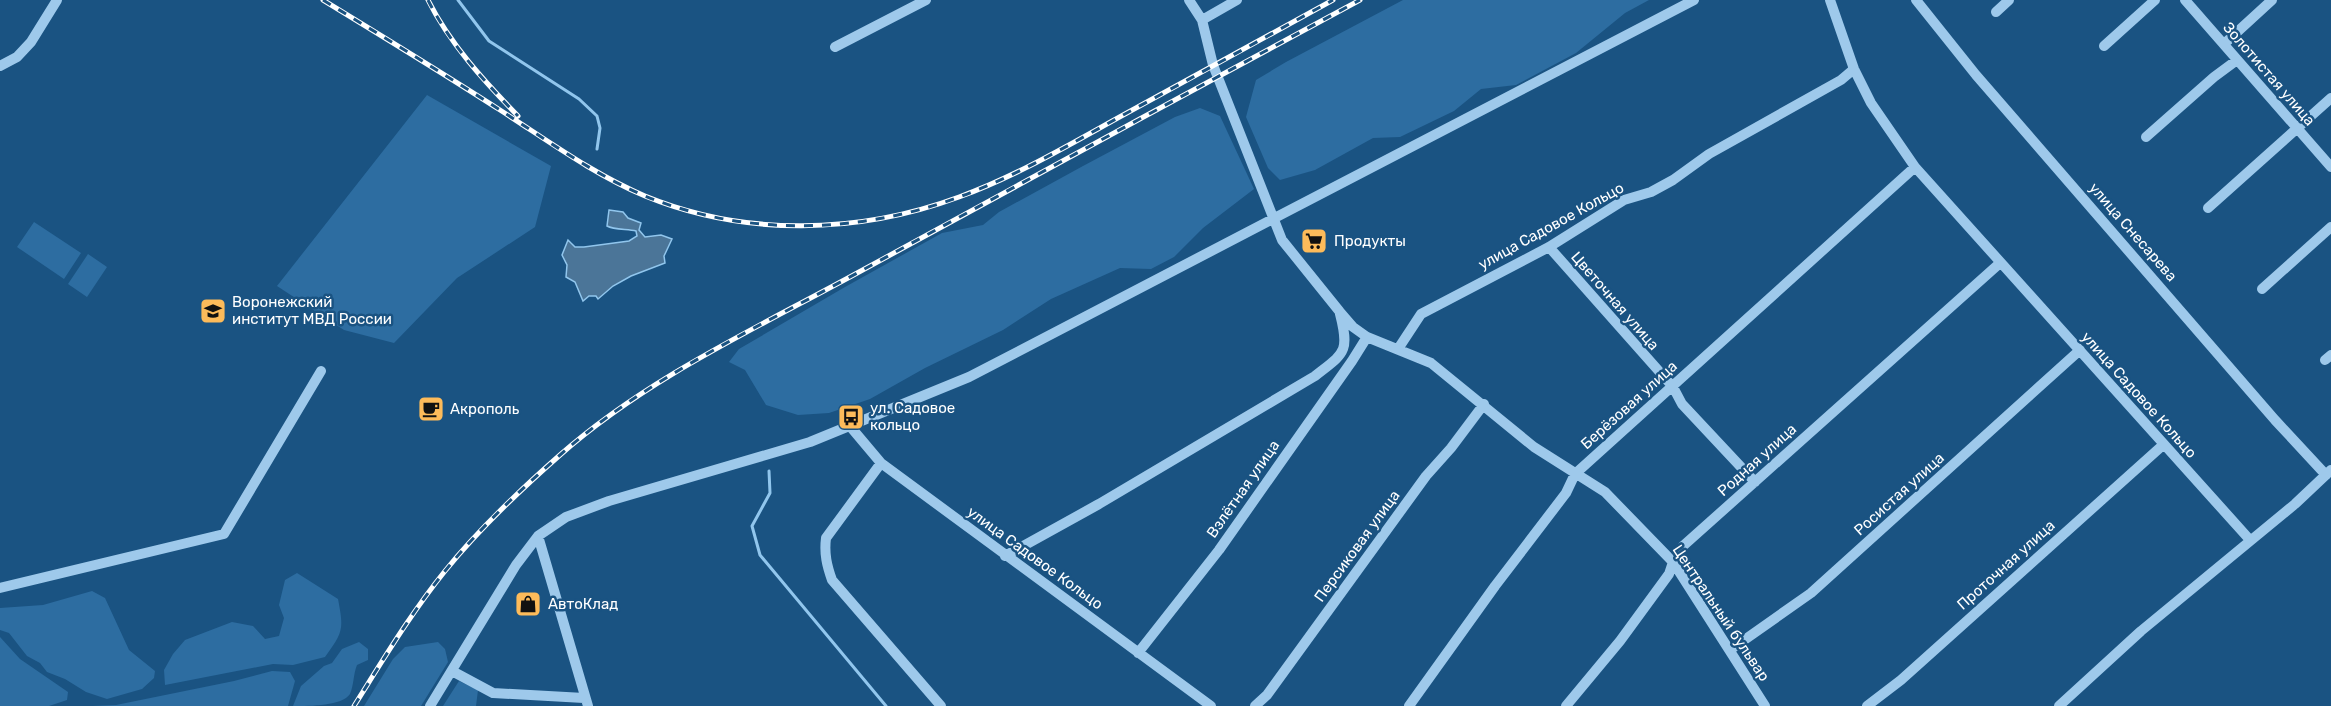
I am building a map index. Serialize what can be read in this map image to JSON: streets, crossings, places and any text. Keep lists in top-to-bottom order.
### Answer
{
  "streets": {
    "street": [
      "Золотистая улица",
      "улица Садовое Кольцо",
      "улица Снесарева",
      "Цветочная улица",
      "Берёзовая улица",
      "Родная улица",
      "Взлётная улица",
      "Росистая улица",
      "Персиковая улица",
      "Проточная улица",
      "Центральный бульвар"
    ]
  },
  "crossings": [
    ["улица Садовое Кольцо", "Цветочная улица"],
    ["улица Садовое Кольцо", "Берёзовая улица"],
    ["улица Садовое Кольцо", "Родная улица"],
    ["улица Садовое Кольцо", "Взлётная улица"],
    ["улица Садовое Кольцо", "Росистая улица"],
    ["улица Садовое Кольцо", "Проточная улица"],
    ["улица Садовое Кольцо", "Центральный бульвар"],
    ["Цветочная улица", "Берёзовая улица"],
    ["Цветочная улица", "Родная улица"],
    ["Берёзовая улица", "Центральный бульвар"],
    ["Родная улица", "Центральный бульвар"],
    ["Взлётная улица", "Центральный бульвар"],
    ["Росистая улица", "Центральный бульвар"],
    ["Персиковая улица", "Центральный бульвар"]
  ],
  "places": {
    "supermarket": ["Продукты"],
    "school or university": ["Воронежский институт МВД России"],
    "cafe": ["Акрополь"],
    "bus stop": ["ул. Садовое кольцо"],
    "shop": ["АвтоКлад"]
  }
}
